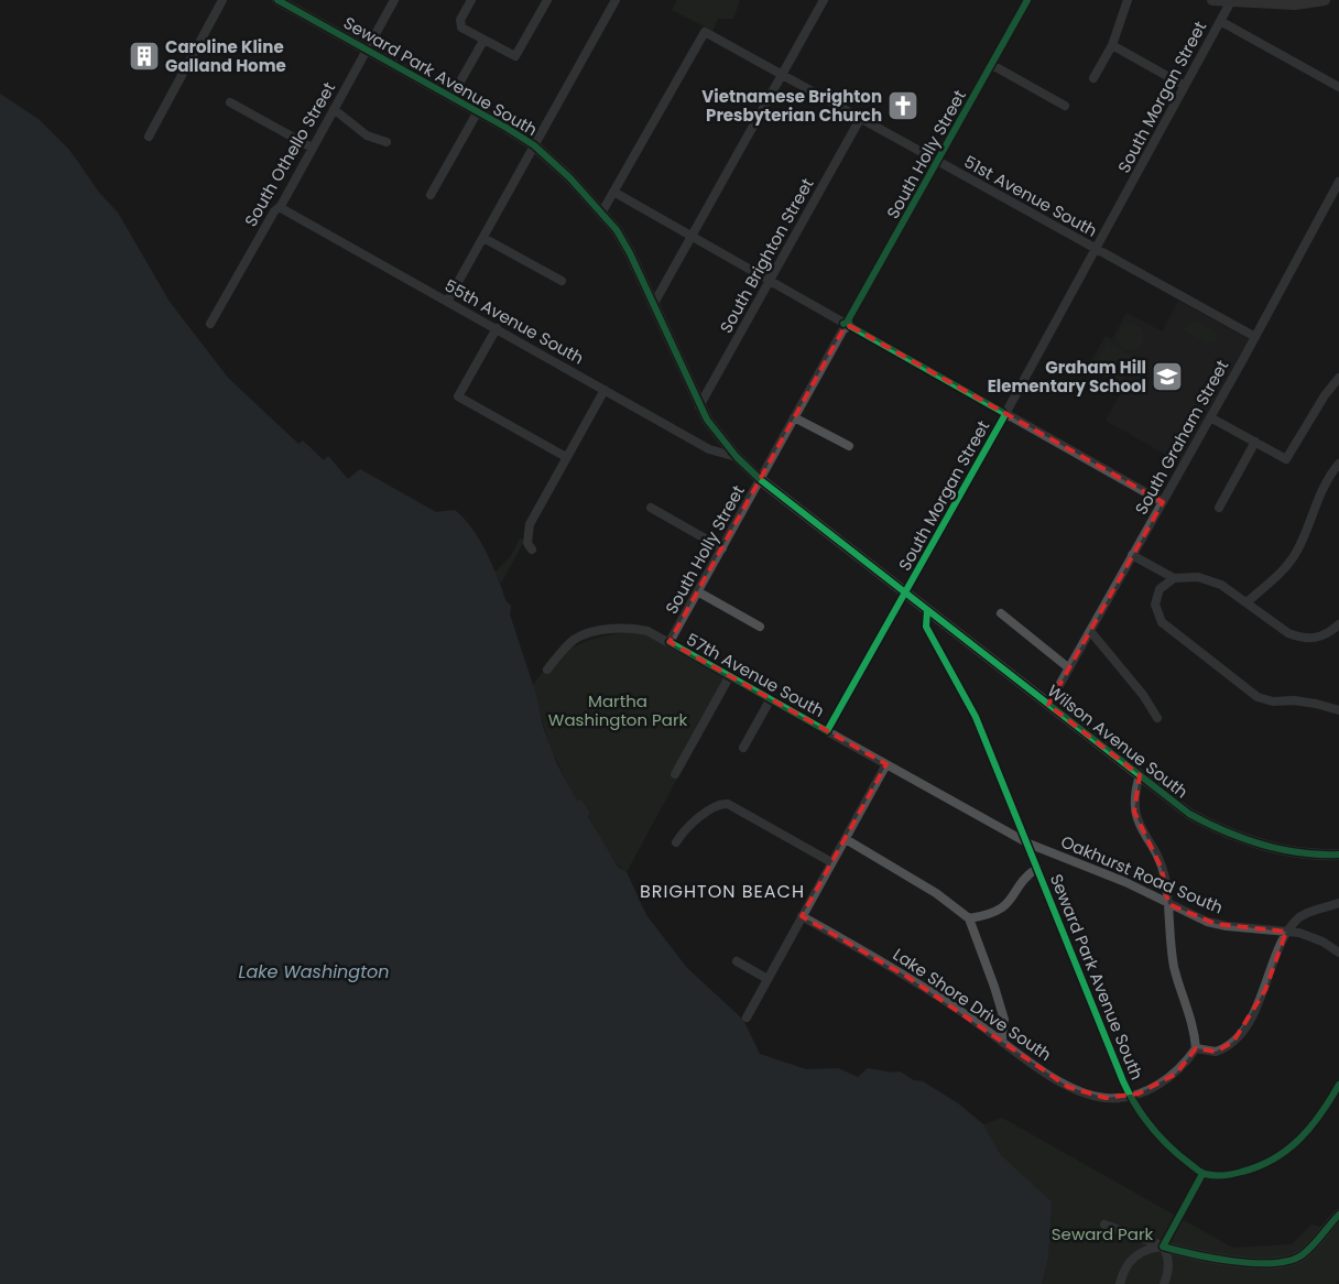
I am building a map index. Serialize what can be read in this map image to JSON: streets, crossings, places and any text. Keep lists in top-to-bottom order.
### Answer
{
  "streets": {
    "main road": ["Seward Park Avenue South", "Wilson Avenue South"],
    "street": [
      "South Morgan Street",
      "South Othello Street",
      "South Holly Street",
      "51st Avenue South",
      "South Brighton Street",
      "55th Avenue South",
      "South Graham Street",
      "57th Avenue South",
      "Oakhurst Road South",
      "Lake Shore Drive South"
    ]
  },
  "crossings": [
    ["Seward Park Avenue South", "South Morgan Street"],
    ["Seward Park Avenue South", "South Othello Street"],
    ["Seward Park Avenue South", "South Holly Street"],
    ["Seward Park Avenue South", "South Brighton Street"],
    ["Seward Park Avenue South", "55th Avenue South"],
    ["Seward Park Avenue South", "57th Avenue South"],
    ["Seward Park Avenue South", "Wilson Avenue South"],
    ["Seward Park Avenue South", "Oakhurst Road South"],
    ["Seward Park Avenue South", "Lake Shore Drive South"],
    ["South Morgan Street", "51st Avenue South"],
    ["South Morgan Street", "57th Avenue South"],
    ["South Morgan Street", "Wilson Avenue South"],
    ["South Othello Street", "55th Avenue South"],
    ["South Holly Street", "51st Avenue South"],
    ["South Holly Street", "57th Avenue South"],
    ["51st Avenue South", "South Brighton Street"],
    ["51st Avenue South", "South Graham Street"],
    ["South Graham Street", "Wilson Avenue South"],
    ["57th Avenue South", "Oakhurst Road South"]
  ],
  "districts": ["BRIGHTON BEACH"],
  "water": ["Lake Washington"],
  "parks": ["Martha Washington Park", "Seward Park"],
  "places": {
    "building": ["Caroline Kline Galland Home"],
    "church": ["Vietnamese Brighton Presbyterian Church"],
    "school or university": ["Graham Hill Elementary School"]
  }
}
